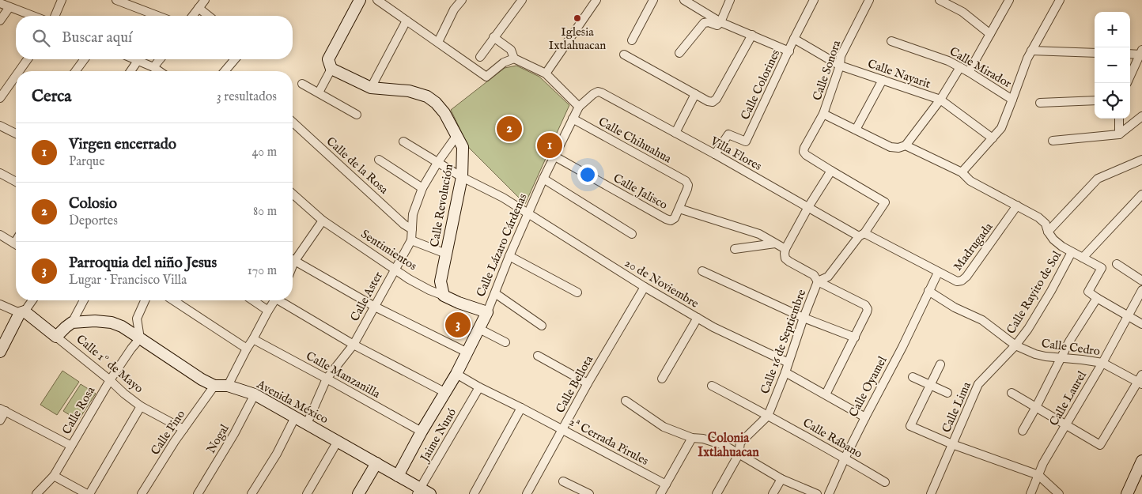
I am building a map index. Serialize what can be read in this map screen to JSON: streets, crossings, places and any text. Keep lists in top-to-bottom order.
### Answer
{
  "streets": {
    "street": [
      "Calle Mirador",
      "Calle Sonora",
      "Calle Nayarit",
      "Calle Colorines",
      "Calle Chihuahua",
      "Villa Flores",
      "Calle de la Rosa",
      "Calle Jalisco",
      "Calle Revolución",
      "Calle Lázaro Cárdenas",
      "Madrugada",
      "Sentimientos",
      "20 de Noviembre",
      "Calle Rayito de Sol",
      "Calle Aster",
      "Calle 16 de Septiembre",
      "Calle Cedro",
      "Calle 1º de Mayo",
      "Calle Manzanilla",
      "Calle Bellota",
      "Calle Oyamel",
      "Calle Laurel",
      "Avenida México",
      "Calle Lima",
      "Calle Rosa",
      "Calle Pino",
      "Jaime Nunó",
      "Calle Rábano",
      "Nogal",
      "2ª Cerrada Pirules"
    ]
  },
  "crossings": [
    ["Calle Sonora", "Calle Nayarit"],
    ["Calle Sonora", "Calle 16 de Septiembre"],
    ["Calle Nayarit", "Calle Colorines"],
    ["Calle Colorines", "Villa Flores"],
    ["Calle Chihuahua", "Calle Jalisco"],
    ["Calle Chihuahua", "Calle Lázaro Cárdenas"],
    ["Villa Flores", "Calle Lázaro Cárdenas"],
    ["Villa Flores", "Madrugada"],
    ["Villa Flores", "Calle 16 de Septiembre"],
    ["Villa Flores", "Calle Oyamel"],
    ["Calle de la Rosa", "Calle Aster"],
    ["Calle Jalisco", "Calle Lázaro Cárdenas"],
    ["Calle Revolución", "Sentimientos"],
    ["Calle Revolución", "20 de Noviembre"],
    ["Calle Revolución", "Calle Aster"],
    ["Calle Lázaro Cárdenas", "Sentimientos"],
    ["Calle Lázaro Cárdenas", "20 de Noviembre"],
    ["Calle Lázaro Cárdenas", "Calle Manzanilla"],
    ["Calle Lázaro Cárdenas", "Avenida México"],
    ["Calle Lázaro Cárdenas", "2ª Cerrada Pirules"],
    ["Madrugada", "Calle Oyamel"],
    ["Sentimientos", "Calle Aster"],
    ["20 de Noviembre", "Calle Aster"],
    ["20 de Noviembre", "Calle 16 de Septiembre"],
    ["20 de Noviembre", "Calle Bellota"],
    ["Calle Rayito de Sol", "Calle Cedro"],
    ["Calle Rayito de Sol", "Calle Lima"],
    ["Calle Aster", "Calle Manzanilla"],
    ["Calle Aster", "Avenida México"],
    ["Calle 16 de Septiembre", "Calle Rábano"],
    ["Calle Cedro", "Calle Oyamel"],
    ["Calle Cedro", "Calle Laurel"],
    ["Calle Cedro", "Calle Lima"],
    ["Calle 1º de Mayo", "Calle Rosa"],
    ["Calle 1º de Mayo", "Calle Pino"],
    ["Calle Bellota", "2ª Cerrada Pirules"],
    ["Calle Oyamel", "Calle Rábano"],
    ["Avenida México", "Calle Rosa"],
    ["Avenida México", "Calle Pino"],
    ["Avenida México", "Jaime Nunó"],
    ["Avenida México", "Nogal"],
    ["Jaime Nunó", "2ª Cerrada Pirules"]
  ],
  "districts": ["Colonia Ixtlahuacan"],
  "places": ["Iglesia Ixtlahuacan"],
  "page": {
    "map_buttons": ["+", "−"],
    "search": "Buscar aquí",
    "heading": ["Cerca", "3 resultados"],
    "pins": ["2", "1", "3"],
    "list": [
      {
        "mark": "1",
        "name": "Virgen encerrado",
        "note": "Parque",
        "value": "40 m"
      },
      {
        "mark": "2",
        "name": "Colosio",
        "note": "Deportes",
        "value": "80 m"
      },
      {
        "mark": "3",
        "name": "Parroquia del niño Jesus",
        "note": "Lugar · Francisco Villa",
        "value": "170 m"
      }
    ]
  }
}
